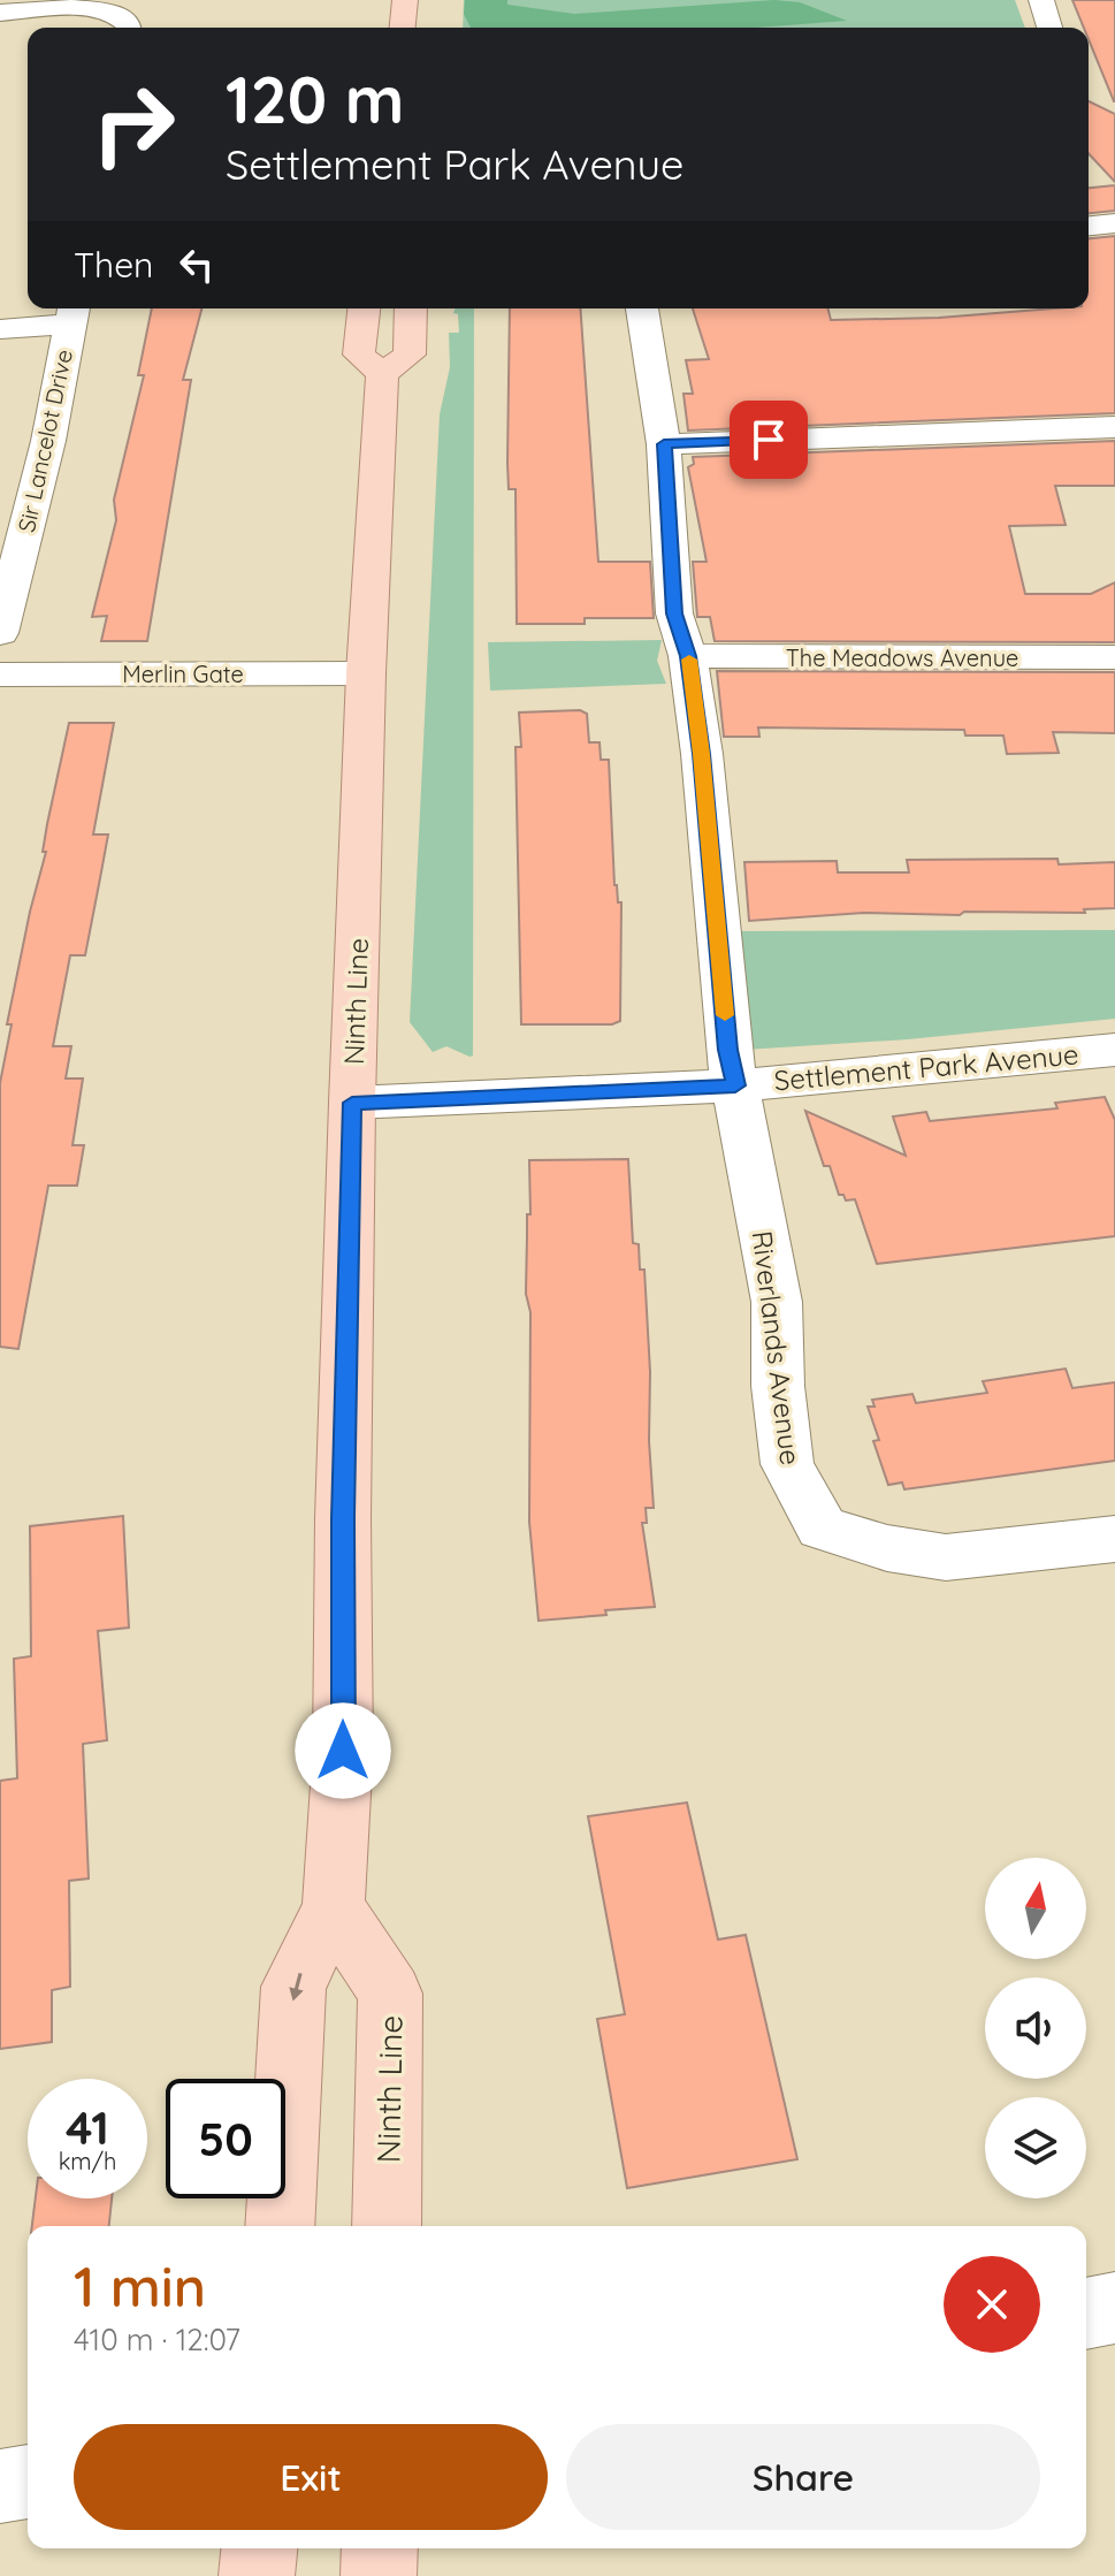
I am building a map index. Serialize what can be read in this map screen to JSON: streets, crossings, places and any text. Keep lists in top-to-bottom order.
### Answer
{
  "streets": {
    "main road": ["Ninth Line"],
    "street": [
      "Sir Lancelot Drive",
      "The Meadows Avenue",
      "Merlin Gate",
      "Settlement Park Avenue",
      "Riverlands Avenue"
    ]
  },
  "crossings": [
    ["The Meadows Avenue", "Riverlands Avenue"],
    ["Merlin Gate", "Ninth Line"],
    ["Ninth Line", "Settlement Park Avenue"],
    ["Settlement Park Avenue", "Riverlands Avenue"]
  ],
  "north": "top",
  "page": {
    "turn": ["120 m", "Settlement Park Avenue"],
    "then": "Then",
    "speed": "41 km/h",
    "limit": "50",
    "heading": ["1 min", "410 m · 12:07"],
    "buttons": ["Exit", "Share"]
  }
}
